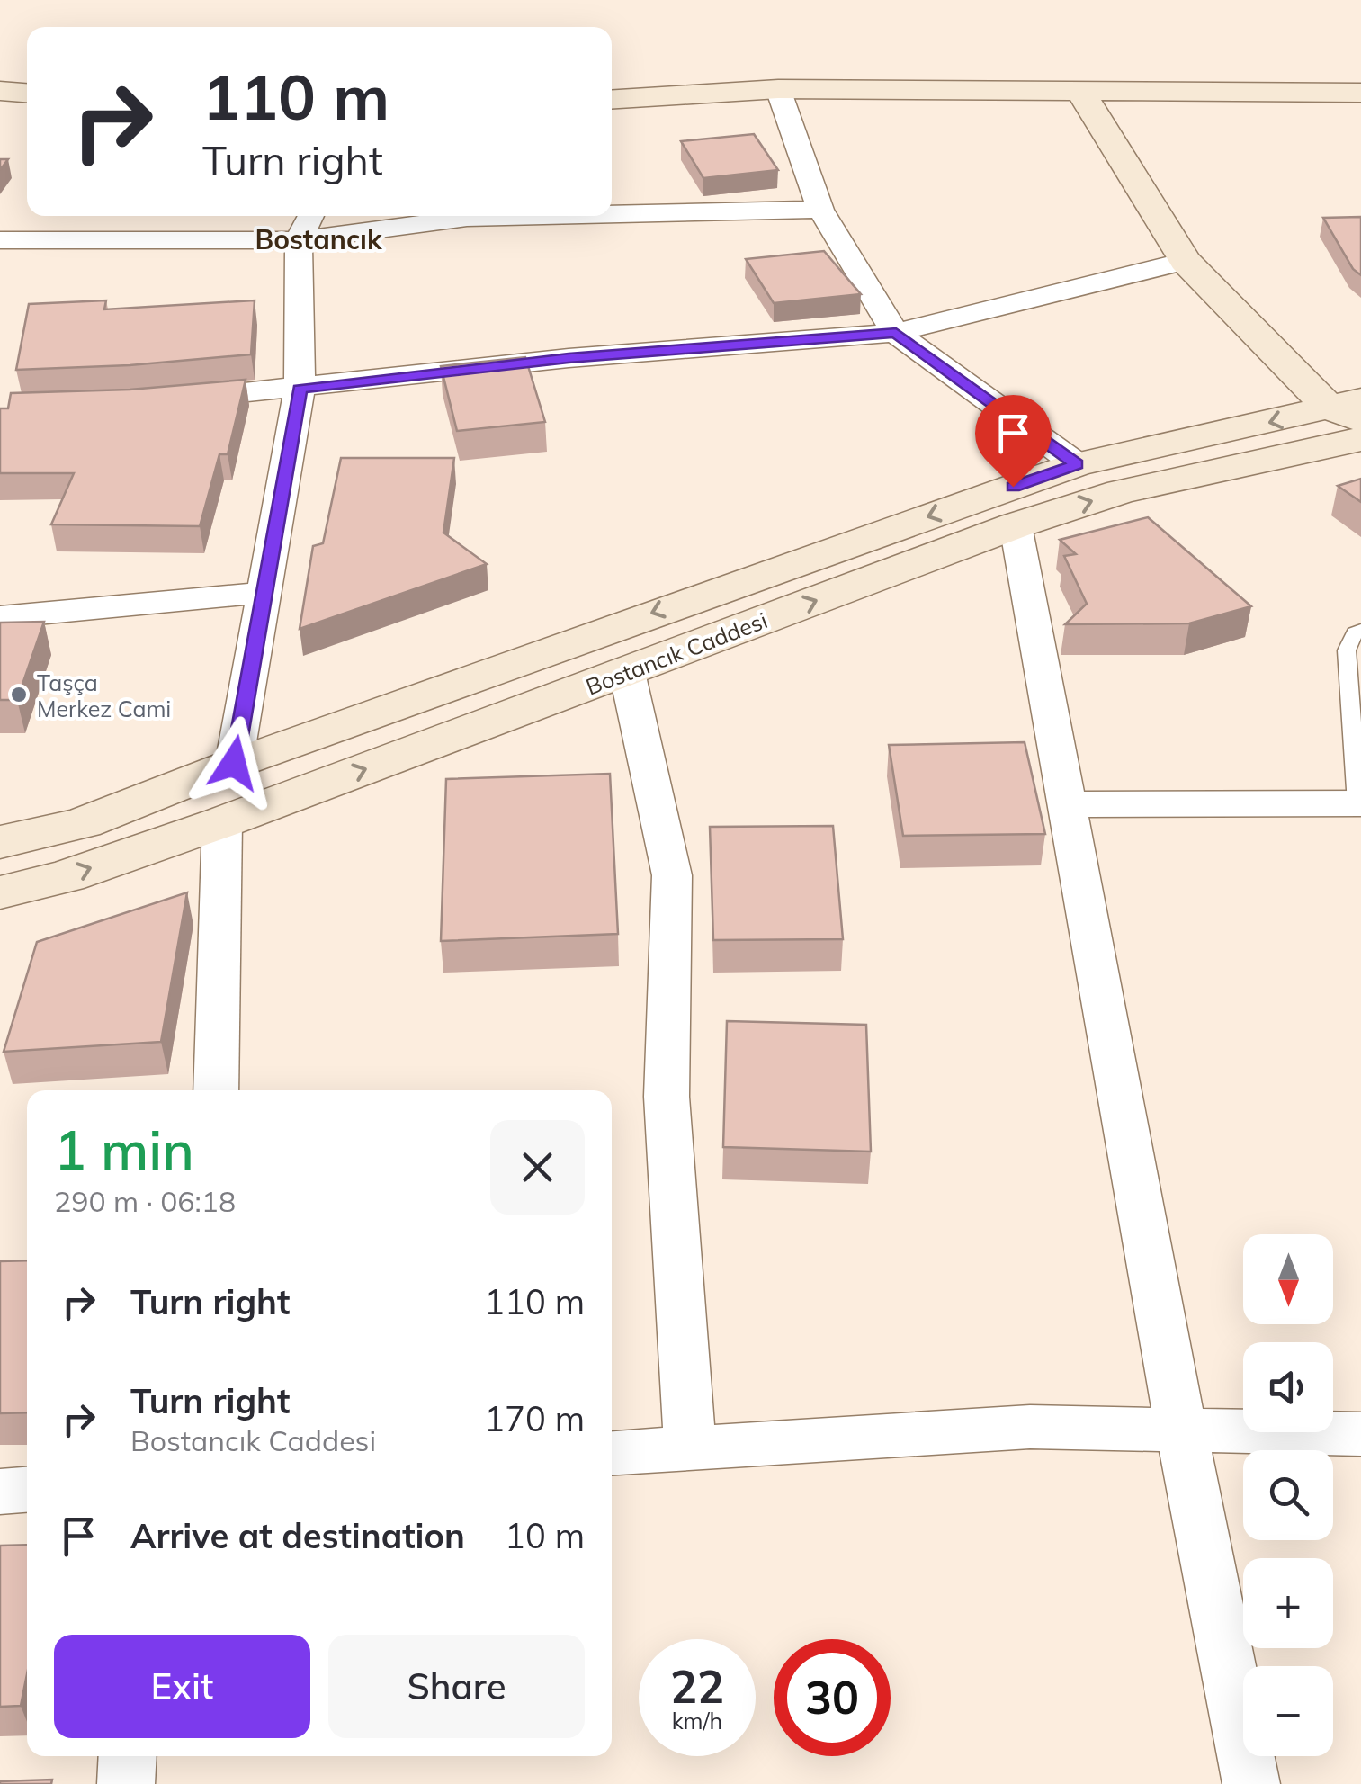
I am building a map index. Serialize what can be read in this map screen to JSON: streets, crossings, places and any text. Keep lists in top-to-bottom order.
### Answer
{
  "streets": {
    "main road": ["Bostancık Caddesi"]
  },
  "districts": ["Bostancık"],
  "places": ["Taşça Merkez Cami"],
  "north": "bottom",
  "page": {
    "turn": ["110 m", "Turn right"],
    "heading": ["1 min", "290 m · 06:18"],
    "map_buttons": ["+", "−"],
    "list": [
      {
        "name": "Turn right",
        "value": "110 m"
      },
      {
        "name": "Turn right",
        "note": "Bostancık Caddesi",
        "value": "170 m"
      },
      {
        "name": "Arrive at destination",
        "value": "10 m"
      }
    ],
    "buttons": ["Exit", "Share"],
    "speed": "22 km/h",
    "limit": "30"
  }
}
